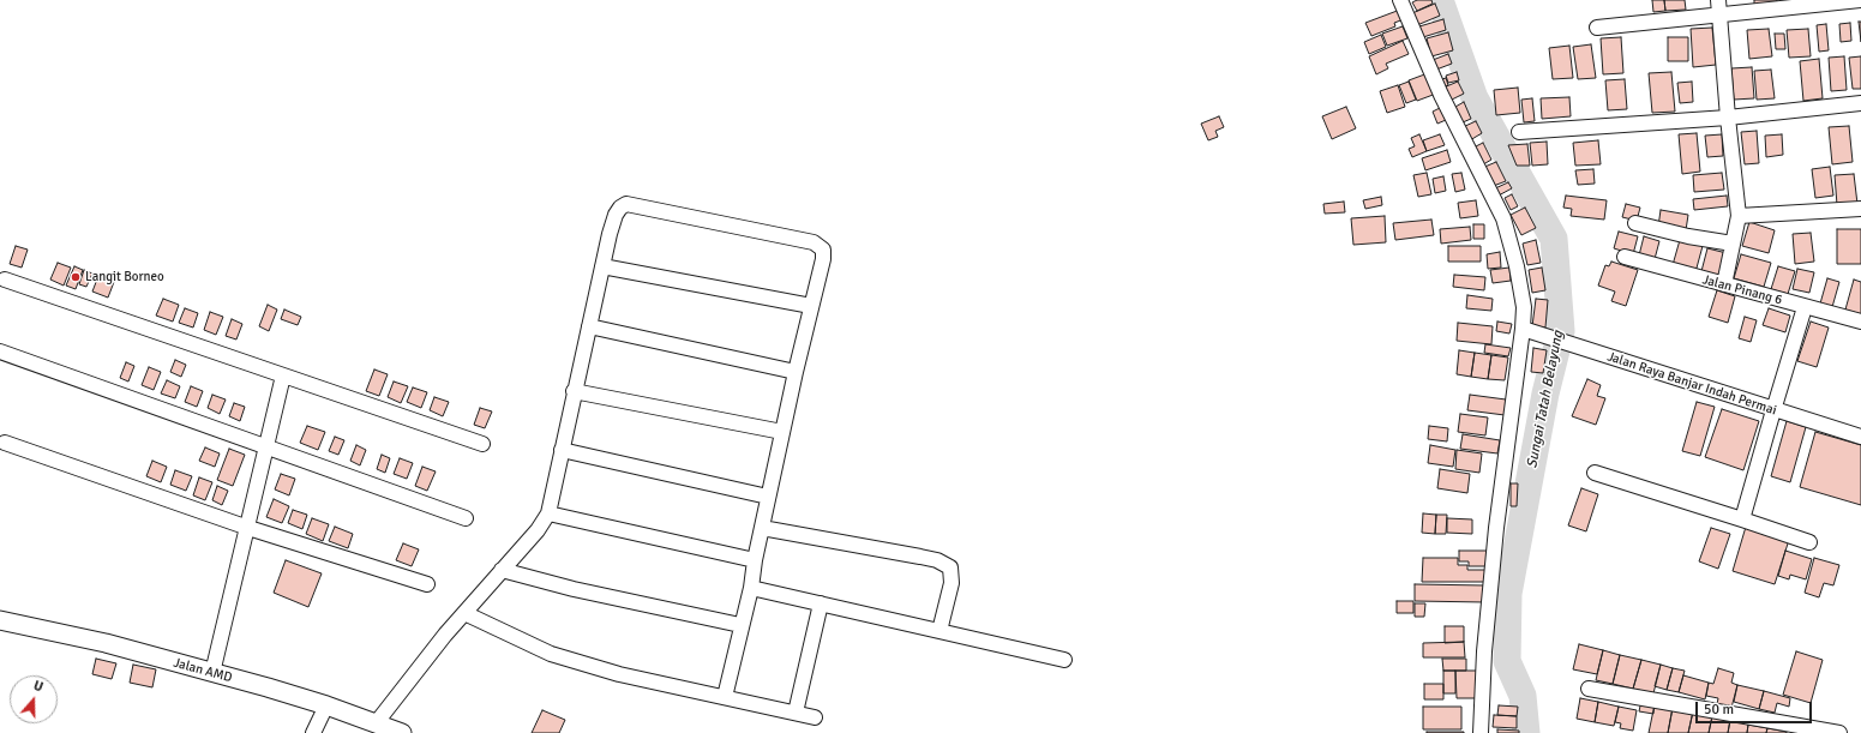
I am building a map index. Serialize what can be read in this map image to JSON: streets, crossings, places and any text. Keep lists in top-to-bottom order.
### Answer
{
  "streets": {
    "street": ["Jalan Pinang 6", "Jalan Raya Banjar Indah Permai", "Jalan AMD"]
  },
  "water": ["Sungai Tatah Belayung"],
  "places": ["Langit Borneo"],
  "scale_bar": "50 m",
  "north": "top"
}
